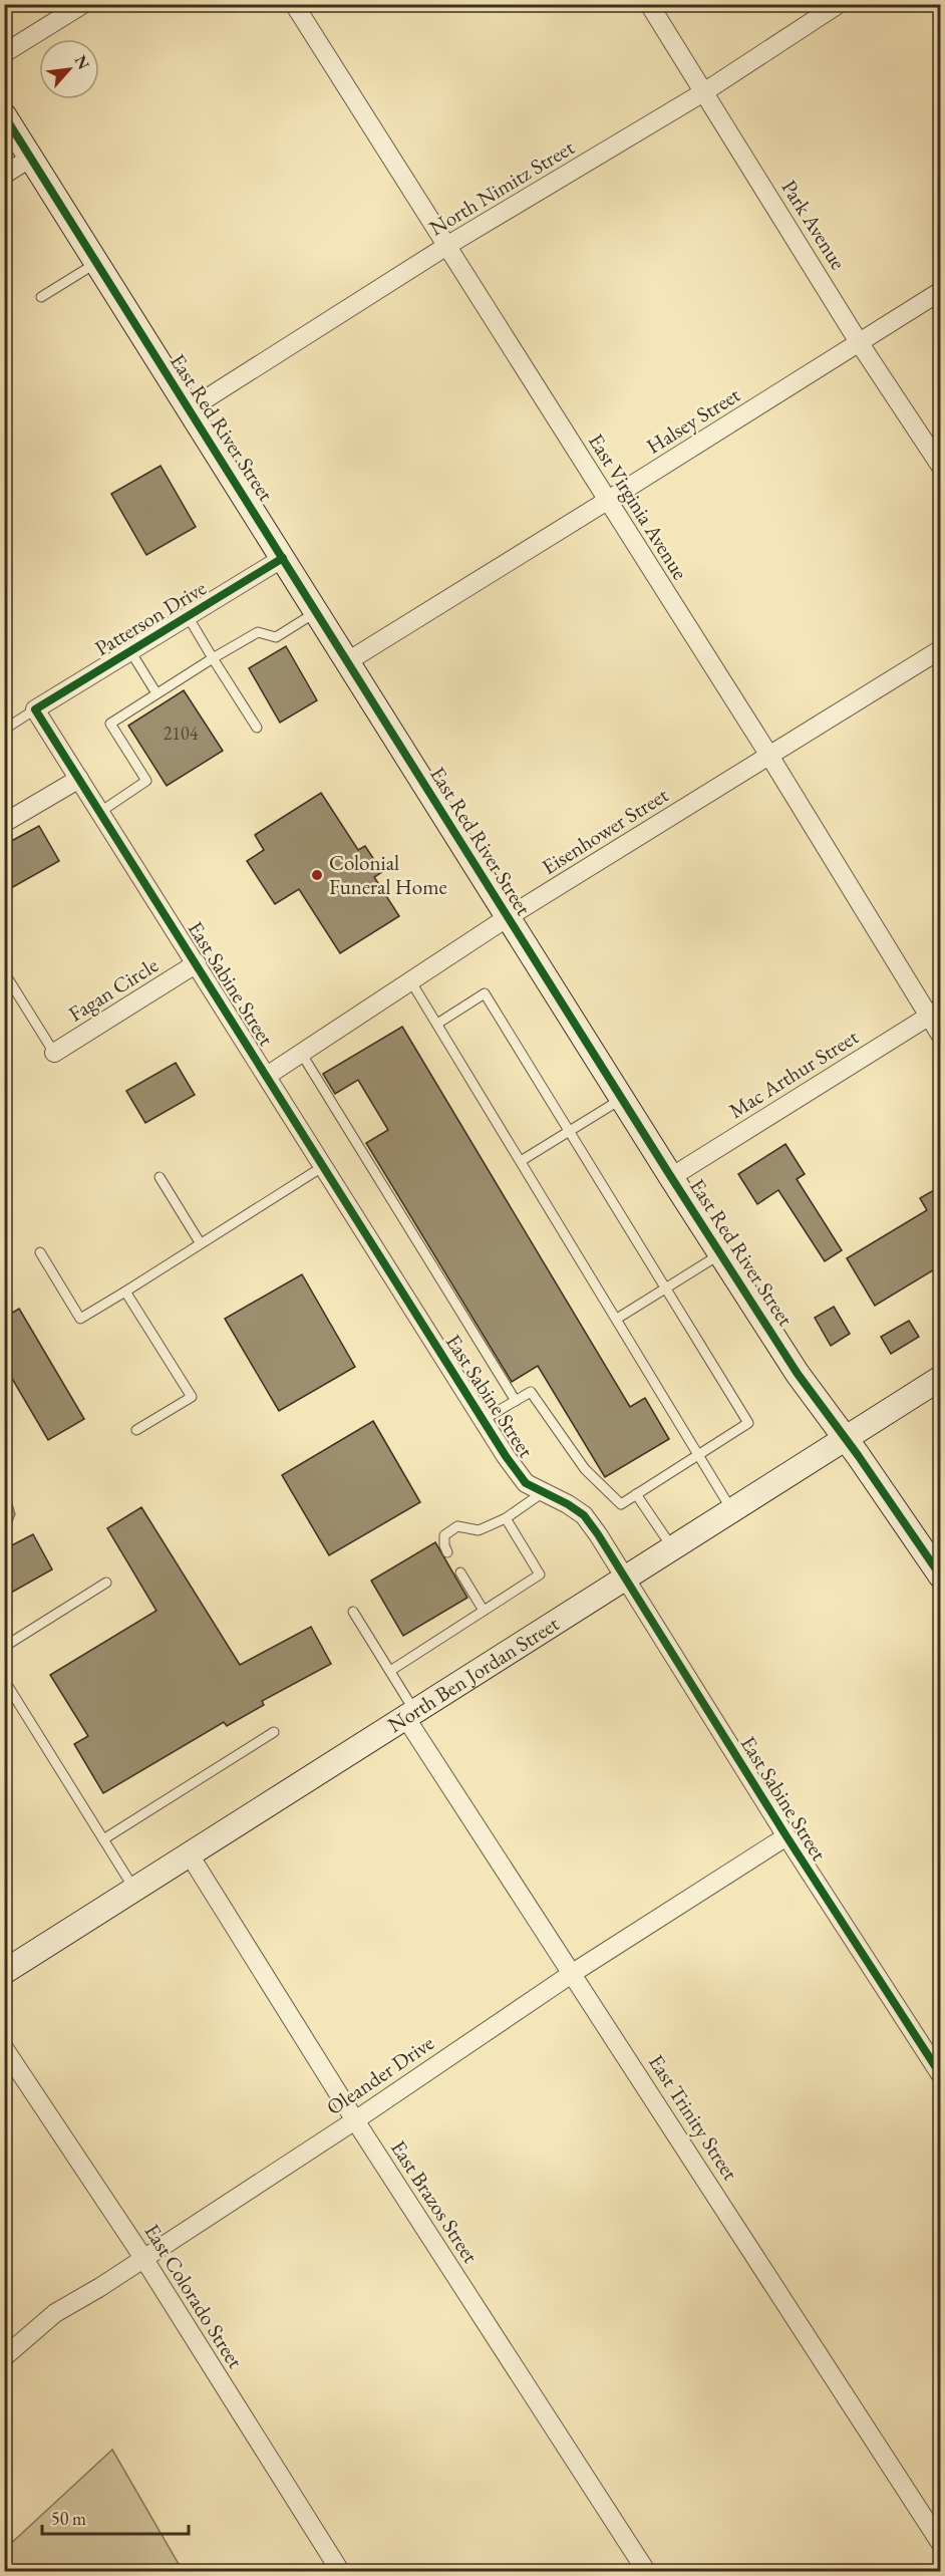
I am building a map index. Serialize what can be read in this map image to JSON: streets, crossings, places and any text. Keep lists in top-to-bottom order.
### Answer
{
  "streets": {
    "street": [
      "North Nimitz Street",
      "Park Avenue",
      "Halsey Street",
      "East Red River Street",
      "East Virginia Avenue",
      "Patterson Drive",
      "Eisenhower Street",
      "East Sabine Street",
      "Fagan Circle",
      "Mac Arthur Street",
      "North Ben Jordan Street",
      "Oleander Drive",
      "East Trinity Street",
      "East Brazos Street",
      "East Colorado Street"
    ]
  },
  "crossings": [
    ["North Nimitz Street", "Park Avenue"],
    ["North Nimitz Street", "East Red River Street"],
    ["North Nimitz Street", "East Virginia Avenue"],
    ["Park Avenue", "Halsey Street"],
    ["Halsey Street", "East Red River Street"],
    ["Halsey Street", "East Virginia Avenue"],
    ["East Red River Street", "Patterson Drive"],
    ["East Red River Street", "Eisenhower Street"],
    ["East Red River Street", "Mac Arthur Street"],
    ["East Red River Street", "North Ben Jordan Street"],
    ["East Virginia Avenue", "Eisenhower Street"],
    ["East Virginia Avenue", "Mac Arthur Street"],
    ["Patterson Drive", "East Sabine Street"],
    ["Eisenhower Street", "East Sabine Street"],
    ["East Sabine Street", "Fagan Circle"],
    ["East Sabine Street", "North Ben Jordan Street"],
    ["East Sabine Street", "Oleander Drive"],
    ["North Ben Jordan Street", "East Trinity Street"],
    ["North Ben Jordan Street", "East Brazos Street"],
    ["Oleander Drive", "East Trinity Street"],
    ["Oleander Drive", "East Brazos Street"],
    ["Oleander Drive", "East Colorado Street"]
  ],
  "places": ["Colonial Funeral Home"],
  "house_numbers": ["2104"],
  "scale_bar": "50 m",
  "north": "top right"
}
